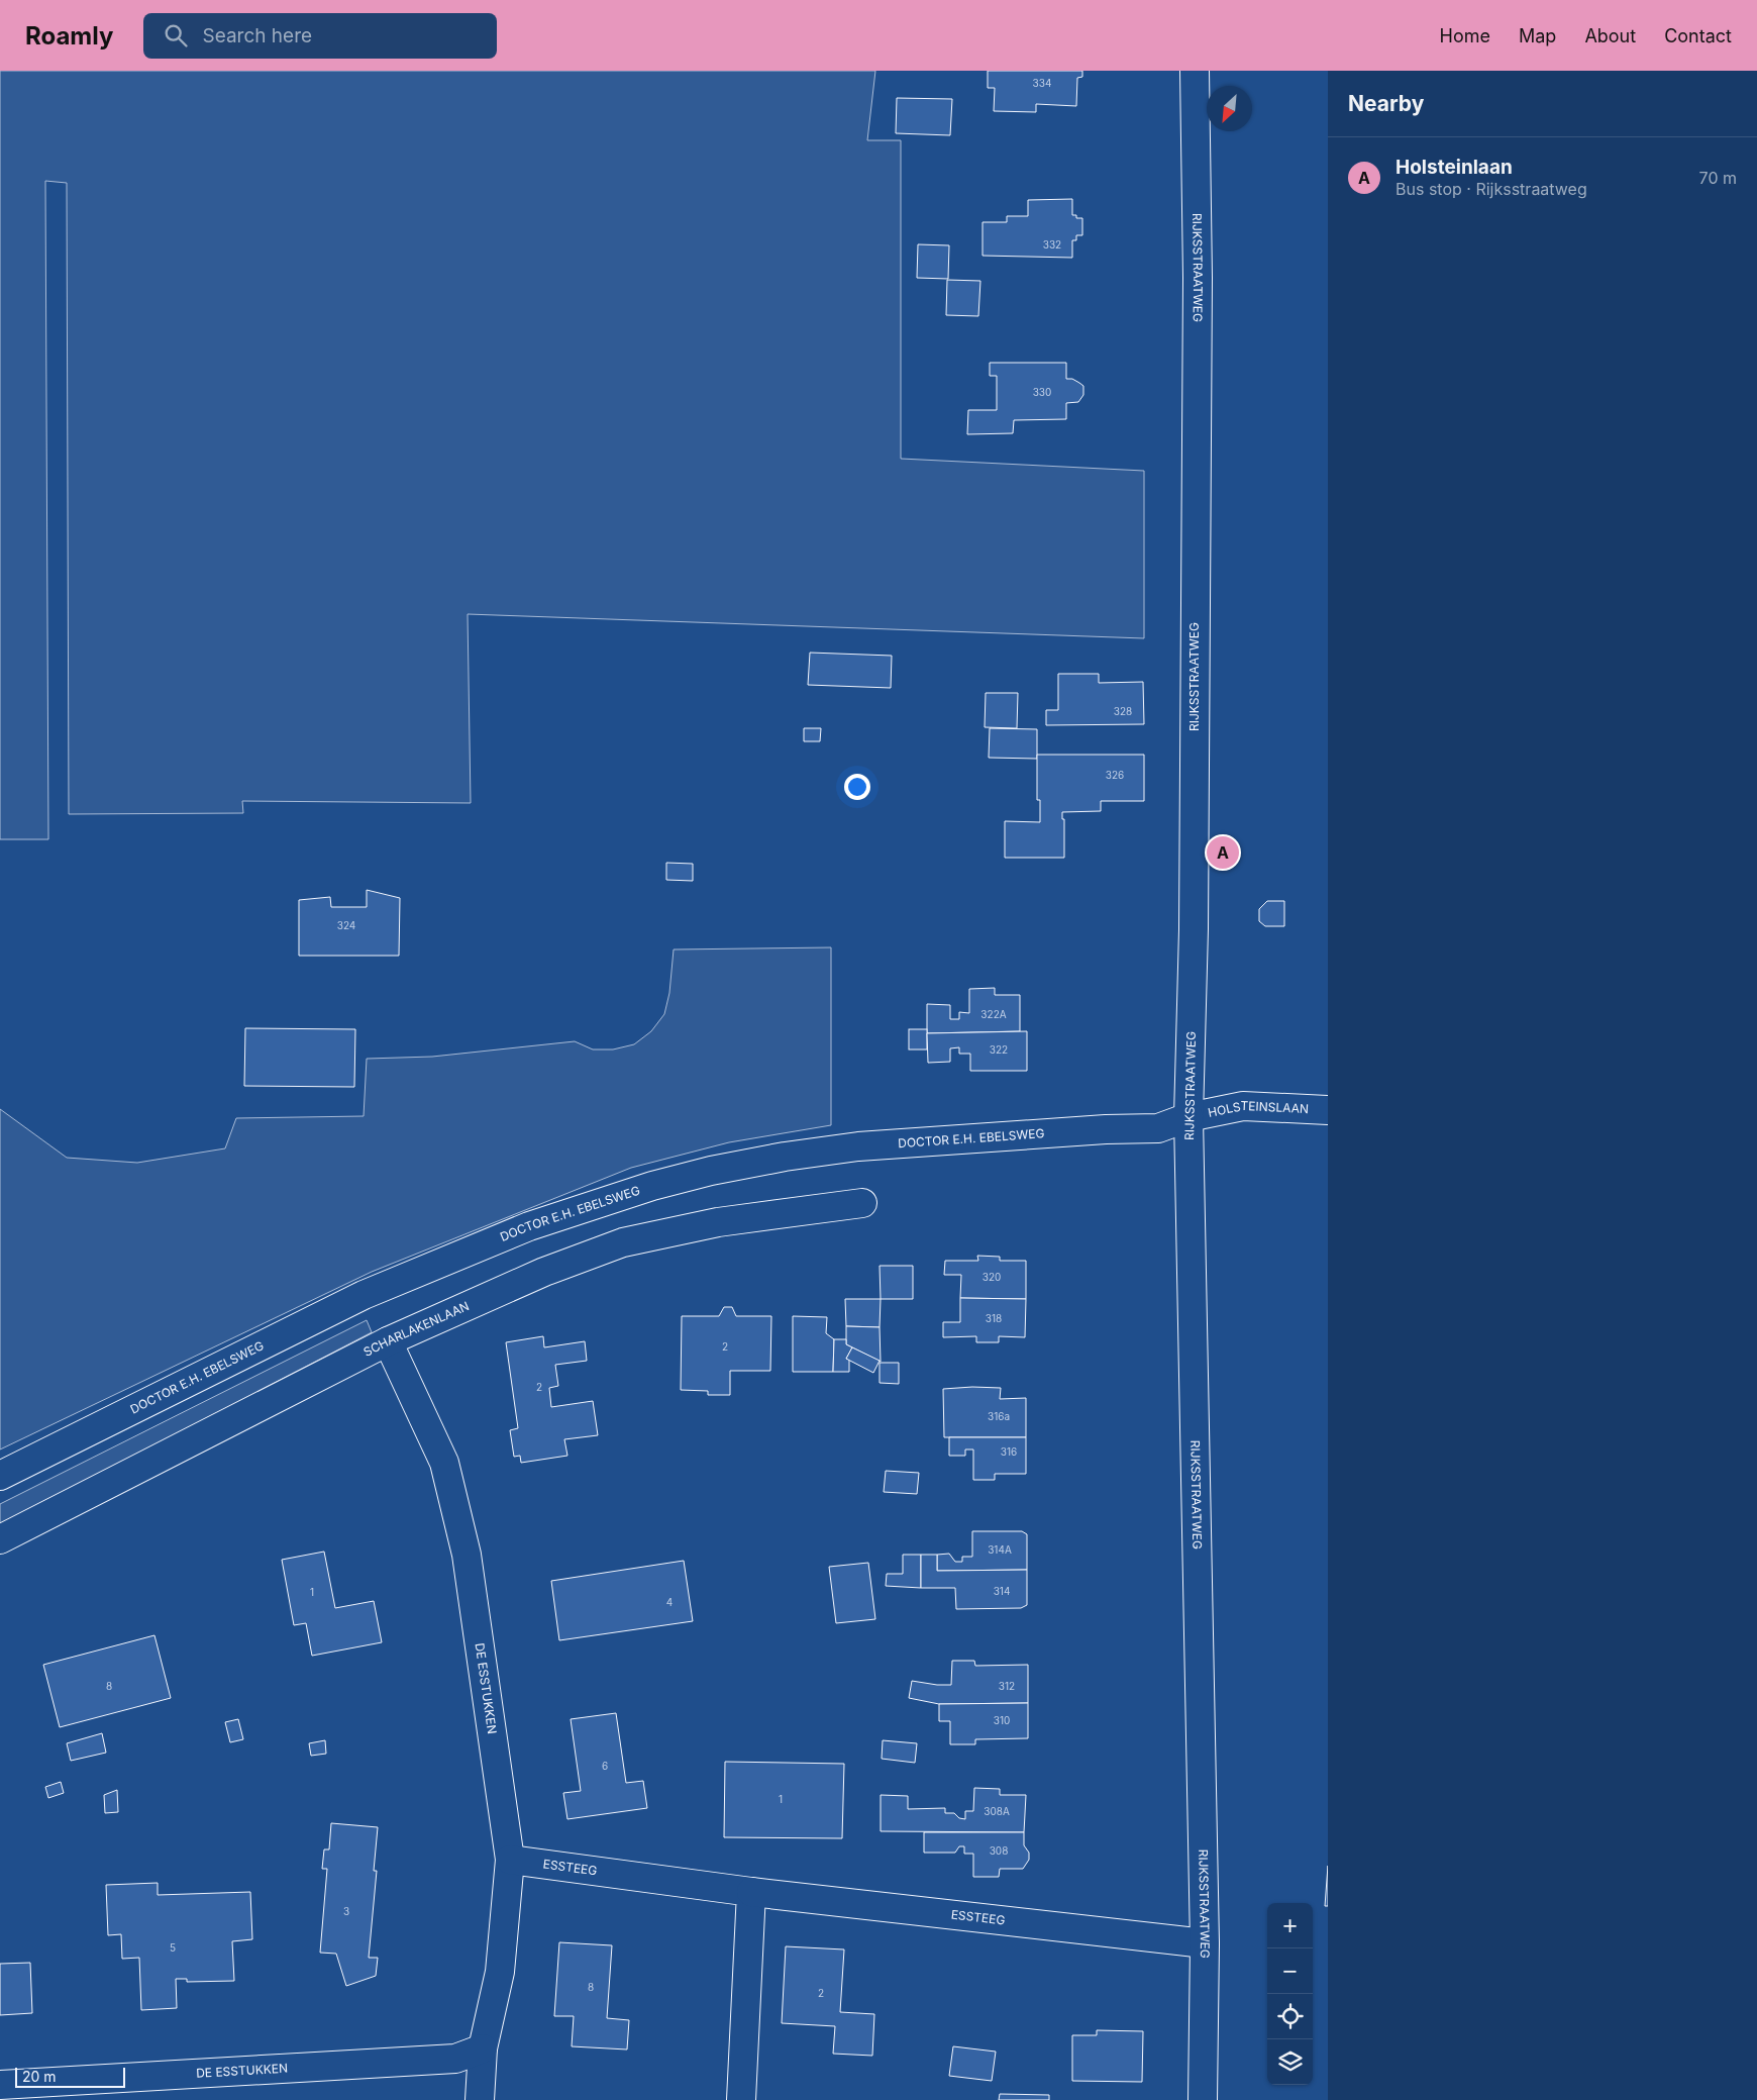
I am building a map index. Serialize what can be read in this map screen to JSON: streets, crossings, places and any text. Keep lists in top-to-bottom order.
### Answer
{
  "streets": {
    "main road": [
      "RIJKSSTRAATWEG",
      "HOLSTEINSLAAN",
      "DOCTOR E.H. EBELSWEG",
      "SCHARLAKENLAAN",
      "DE ESSTUKKEN",
      "ESSTEEG"
    ]
  },
  "crossings": [
    ["RIJKSSTRAATWEG", "HOLSTEINSLAAN"],
    ["RIJKSSTRAATWEG", "DOCTOR E.H. EBELSWEG"],
    ["RIJKSSTRAATWEG", "ESSTEEG"],
    ["HOLSTEINSLAAN", "DOCTOR E.H. EBELSWEG"],
    ["SCHARLAKENLAAN", "DE ESSTUKKEN"],
    ["DE ESSTUKKEN", "ESSTEEG"]
  ],
  "house_numbers": [
    "334",
    "332",
    "330",
    "328",
    "326",
    "324",
    "322A",
    "322",
    "320",
    "318",
    "2",
    "2",
    "316a",
    "316",
    "314A",
    "314",
    "1",
    "4",
    "8",
    "312",
    "310",
    "6",
    "1",
    "308A",
    "308",
    "3",
    "5",
    "8",
    "2"
  ],
  "scale_bar": "20 m",
  "north": "bottom left",
  "page": {
    "header": "Roamly",
    "search": "Search here",
    "nav": [
      "Home",
      "Map",
      "About",
      "Contact"
    ],
    "heading": "Nearby",
    "list": [
      {
        "mark": "A",
        "name": "Holsteinlaan",
        "note": "Bus stop · Rijksstraatweg",
        "value": "70 m"
      }
    ],
    "pins": "A",
    "map_buttons": ["+", "−"],
    "scale": "20 m"
  }
}
